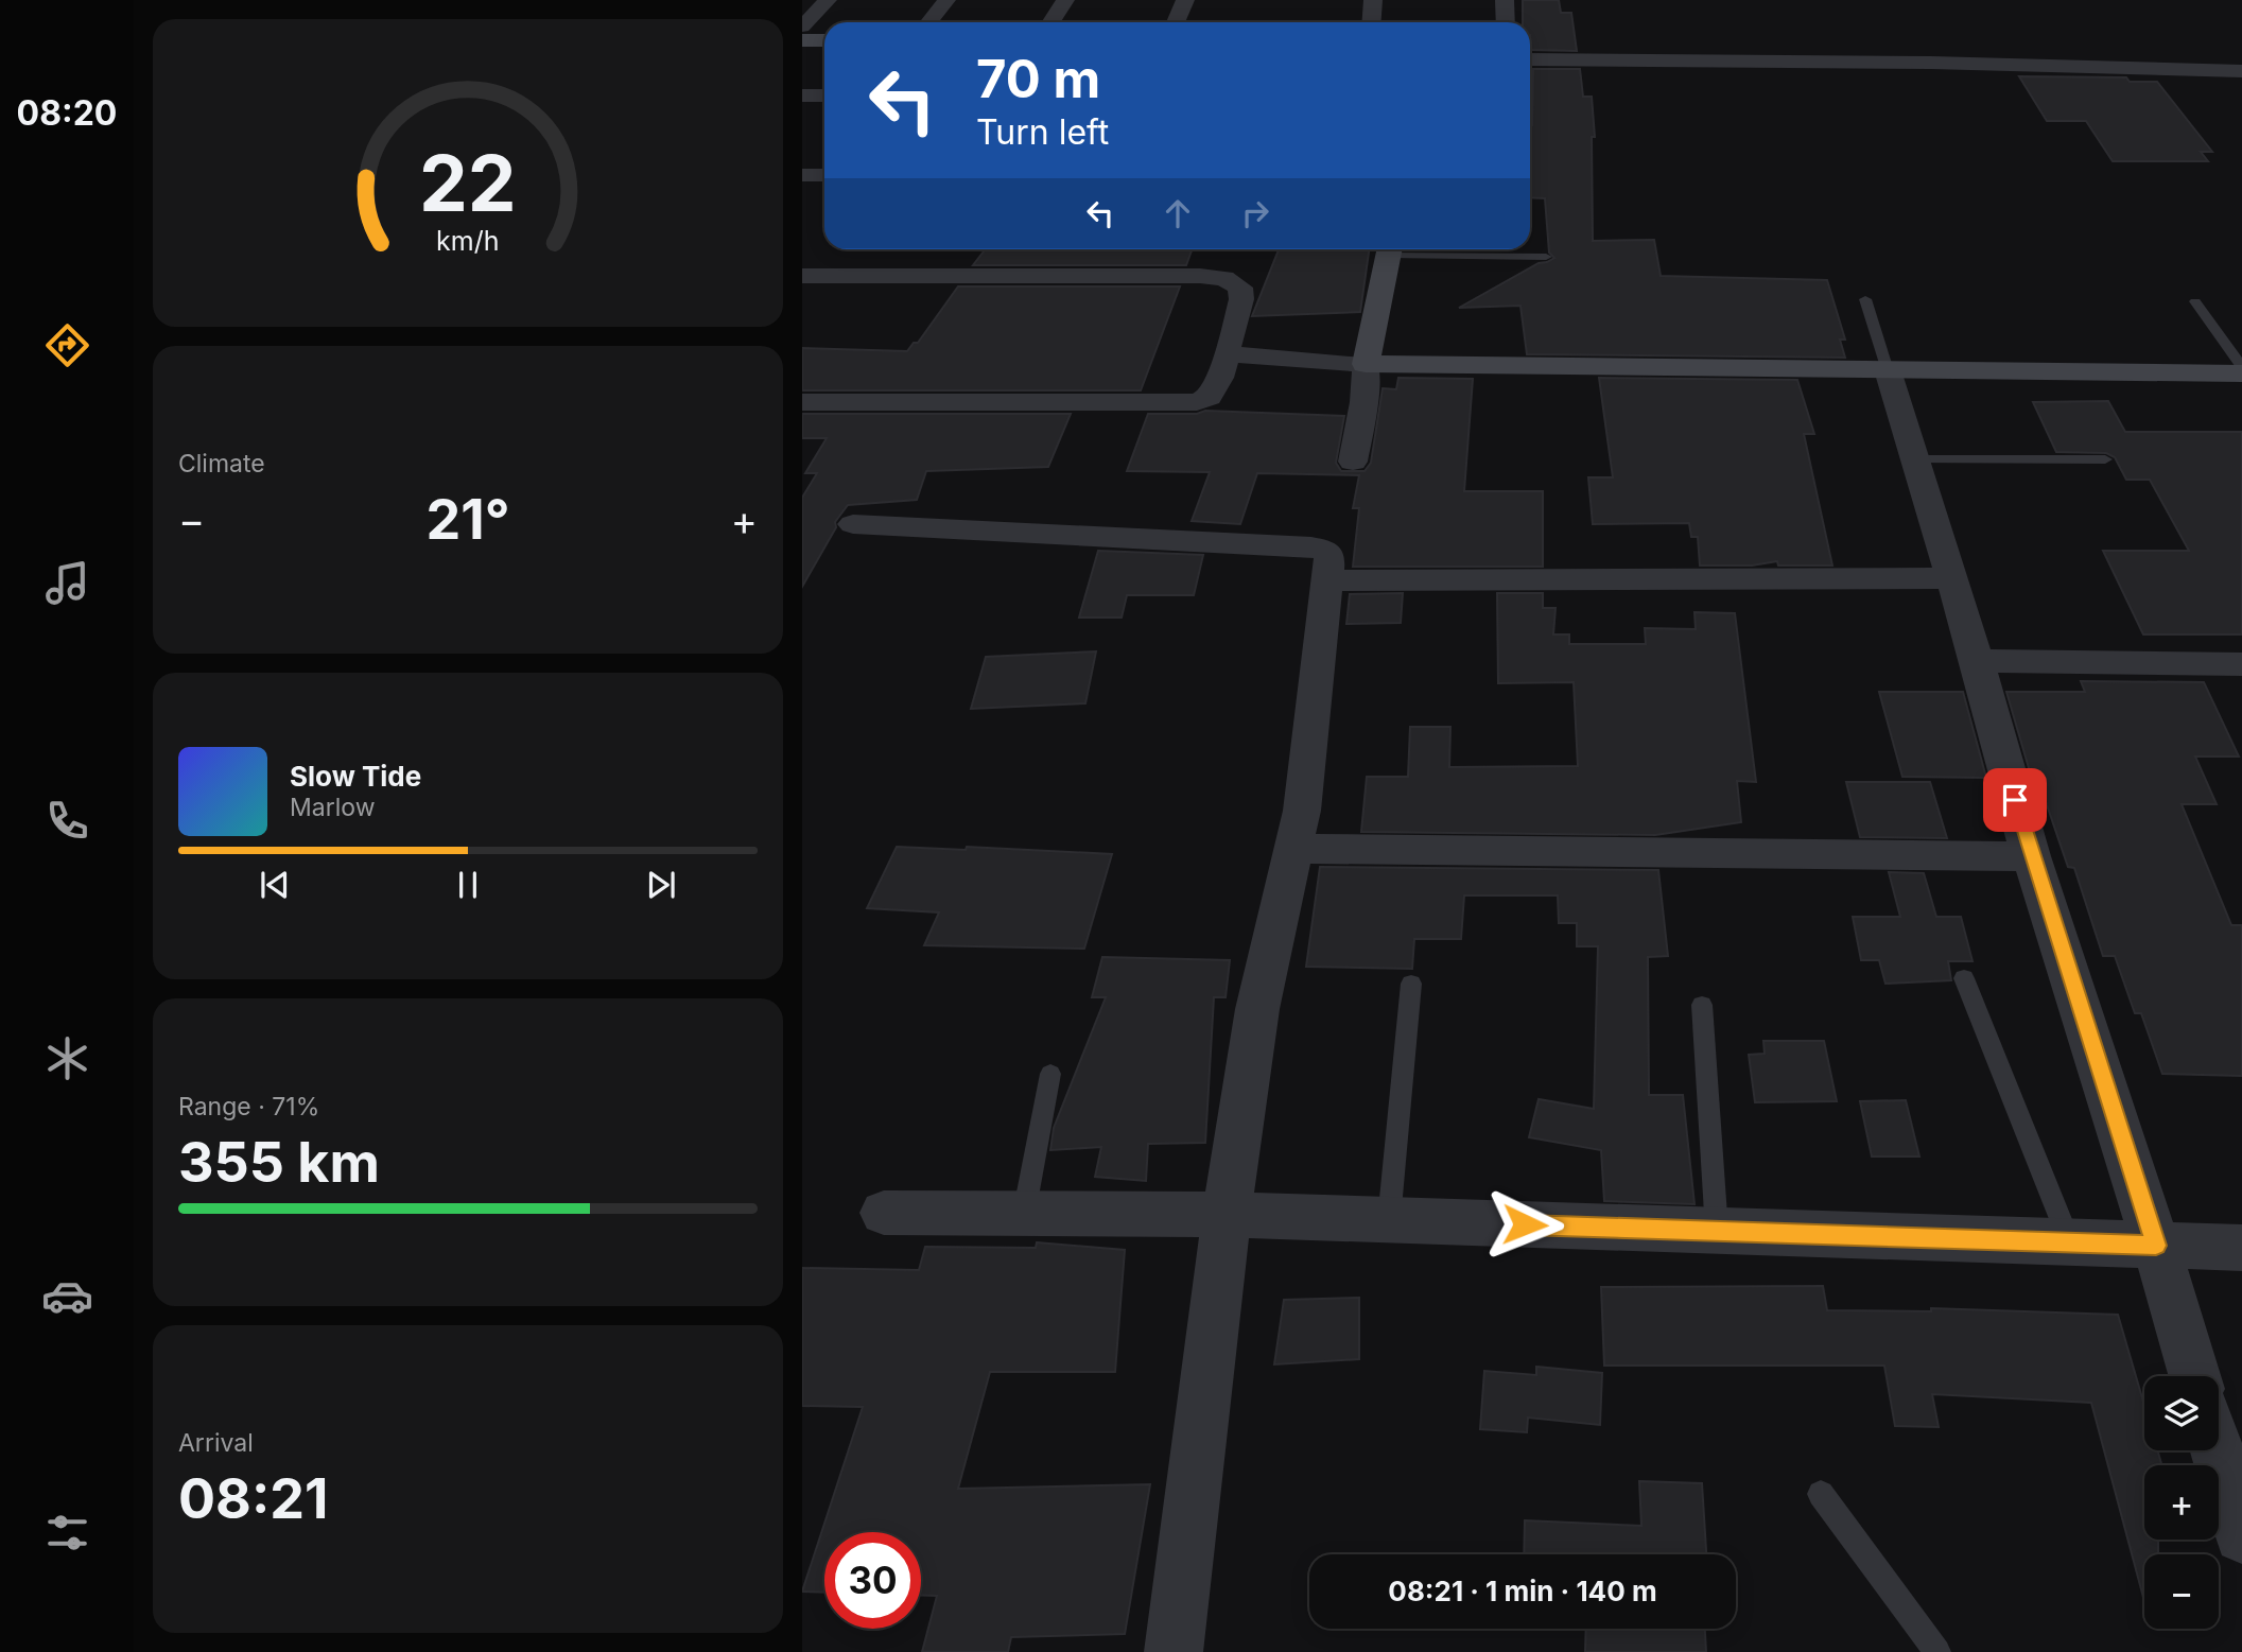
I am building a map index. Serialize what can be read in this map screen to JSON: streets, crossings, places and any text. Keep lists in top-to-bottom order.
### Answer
{
  "page": {
    "tabs": "08:20",
    "turn": ["70 m", "Turn left"],
    "tile": [
      "Climate",
      ["Range · 71%", "355 km"],
      ["Arrival", "08:21"]
    ],
    "heat": ["−", "21°", "+"],
    "song": ["Slow Tide", "Marlow"],
    "map_buttons": ["+", "−"],
    "limit": "30",
    "trip": "08:21 · 1 min · 140 m",
    "gauge": ["22", "km/h"]
  }
}
